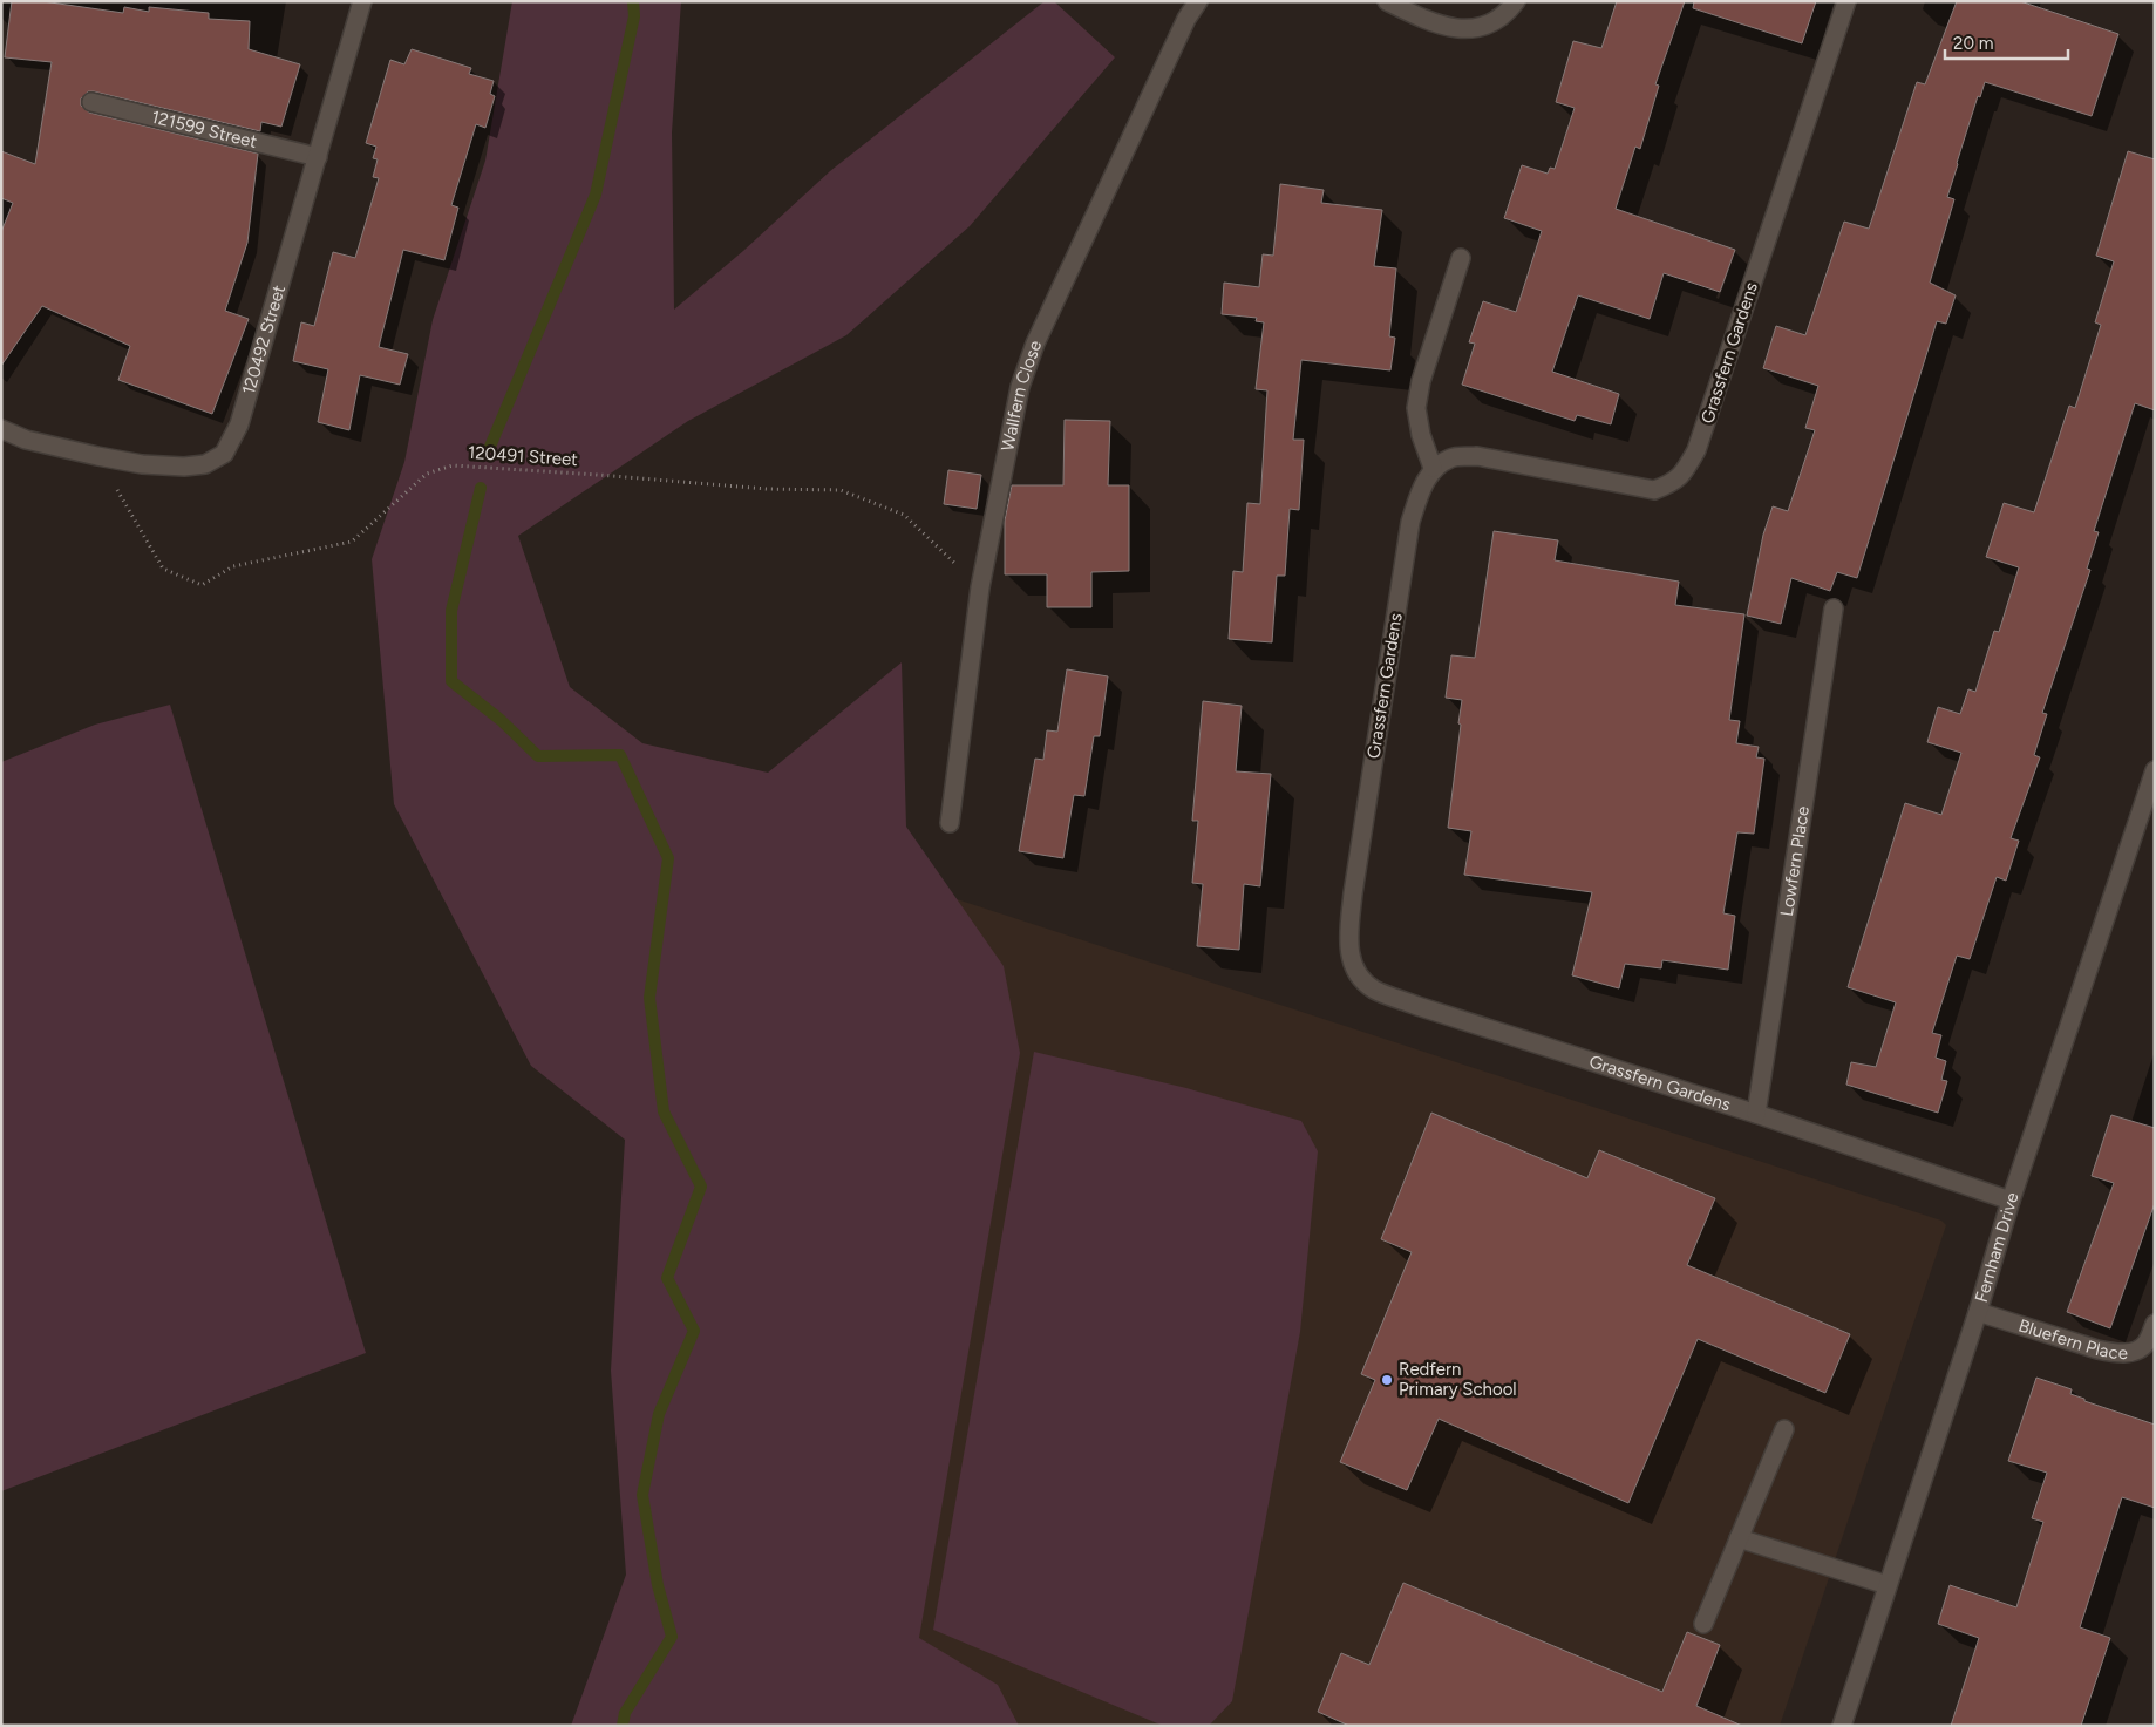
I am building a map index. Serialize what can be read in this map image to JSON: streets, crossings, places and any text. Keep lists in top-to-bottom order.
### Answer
{
  "streets": {
    "street": [
      "121599 Street",
      "120492 Street",
      "Grassfern Gardens",
      "Wallfern Close",
      "Lowfern Place",
      "Fernham Drive",
      "Bluefern Place"
    ],
    "path": ["120491 Street"]
  },
  "crossings": [
    ["121599 Street", "120492 Street"],
    ["120492 Street", "120491 Street"],
    ["Grassfern Gardens", "Lowfern Place"],
    ["Grassfern Gardens", "Fernham Drive"],
    ["Wallfern Close", "120491 Street"],
    ["Fernham Drive", "Bluefern Place"]
  ],
  "places": ["Redfern Primary School"],
  "scale_bar": "20 m"
}
